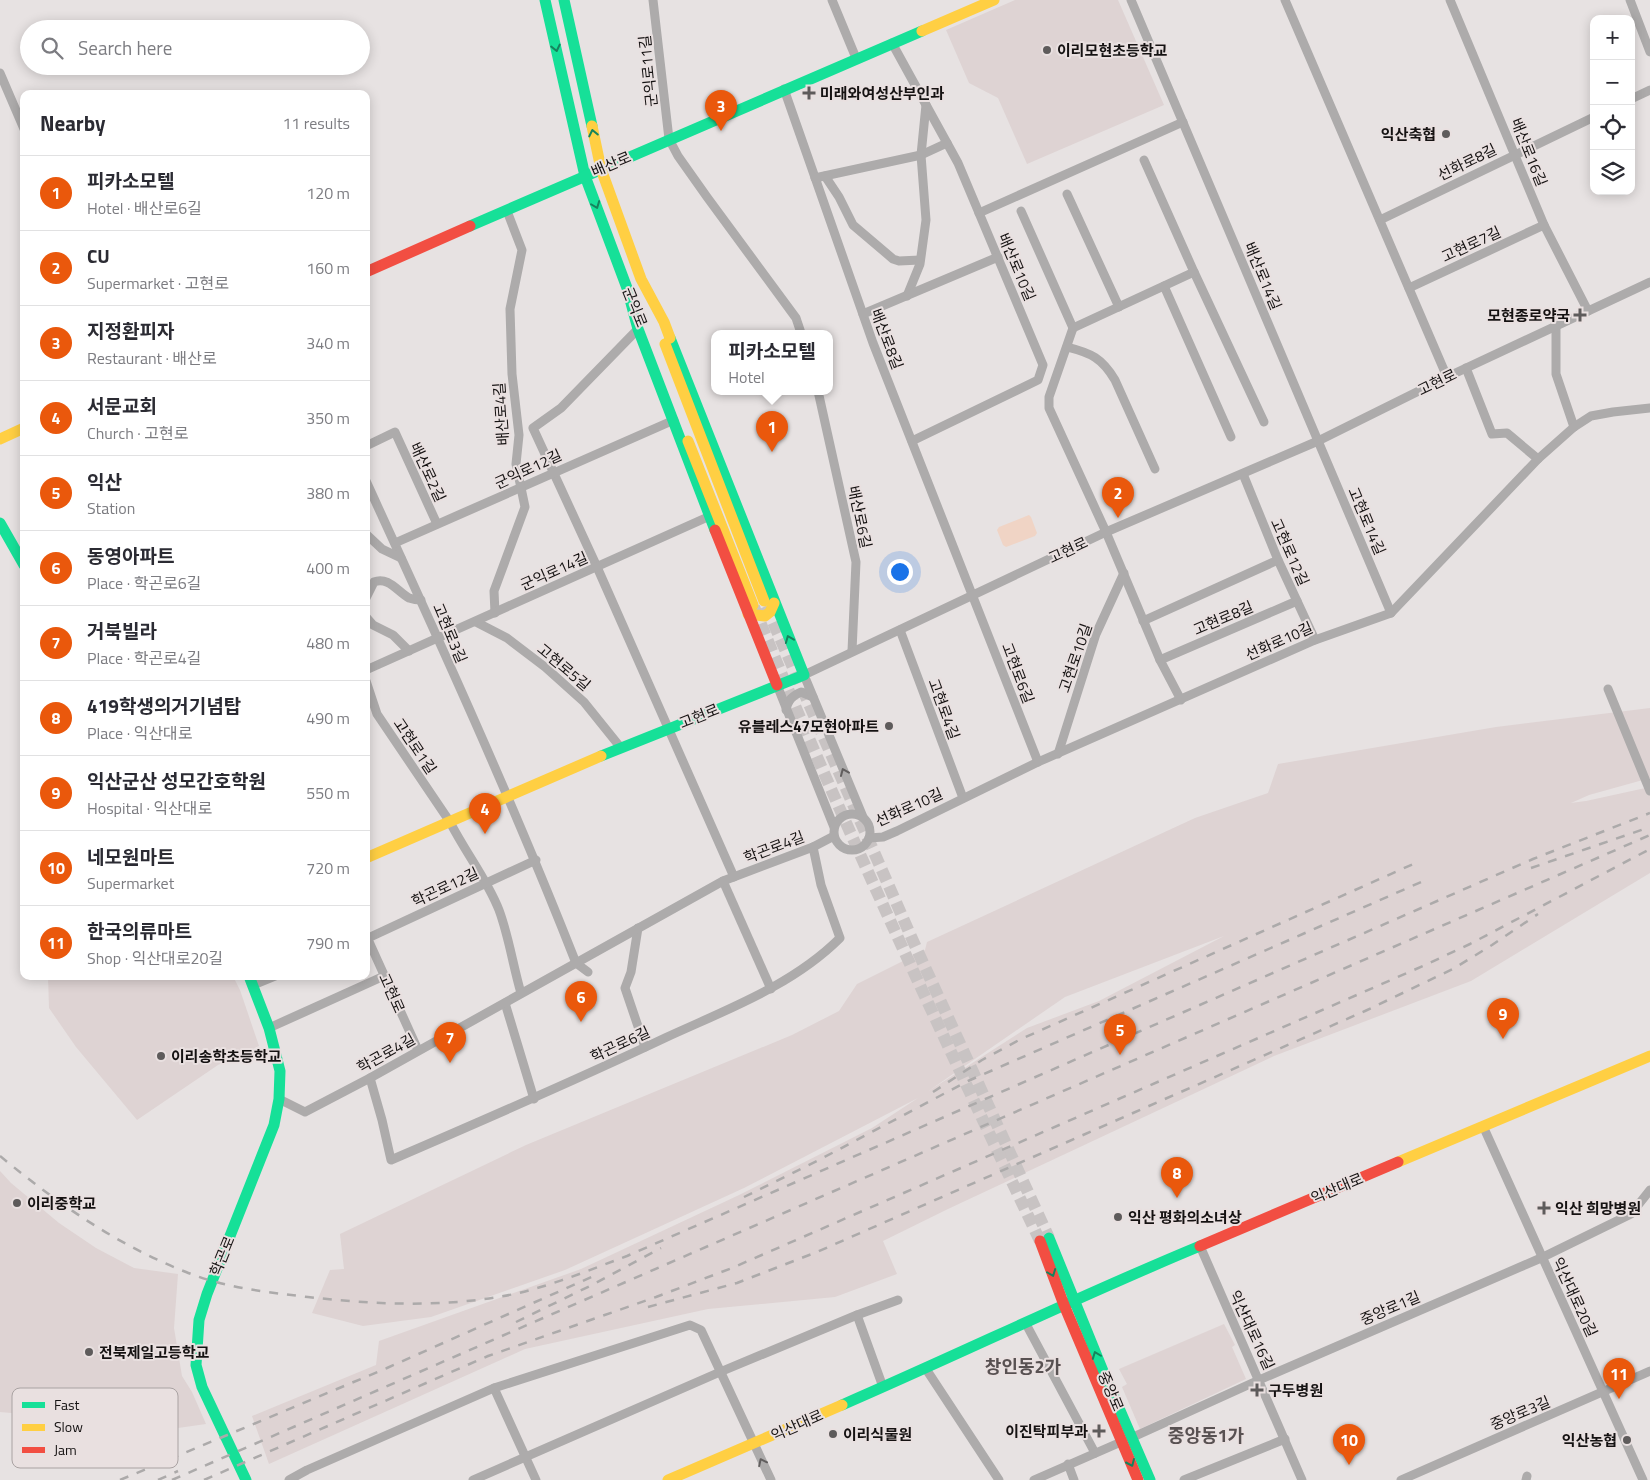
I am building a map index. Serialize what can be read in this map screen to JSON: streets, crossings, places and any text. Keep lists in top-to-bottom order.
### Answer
{
  "streets": {
    "street": [
      "군익로11길",
      "배산로16길",
      "선화로8길",
      "배산로",
      "고현로7길",
      "배산로10길",
      "배산로14길",
      "군익로",
      "배산로8길",
      "고현로",
      "배산로4길",
      "군익로12길",
      "배산로2길",
      "배산로6길",
      "고현로14길",
      "고현로12길",
      "군익로14길",
      "고현로8길",
      "고현로3길",
      "선화로10길",
      "고현로10길",
      "고현로5길",
      "고현로6길",
      "고현로4길",
      "고현로1길",
      "학곤로4길",
      "학곤로12길",
      "학곤로6길",
      "익산대로",
      "학곤로",
      "익산대로20길",
      "중앙로1길",
      "익산대로16길",
      "중앙로",
      "중앙로3길"
    ]
  },
  "crossings": [
    ["군익로11길", "배산로"],
    ["배산로16길", "선화로8길"],
    ["배산로16길", "고현로7길"],
    ["배산로16길", "고현로"],
    ["배산로", "배산로10길"],
    ["배산로", "군익로"],
    ["배산로", "배산로8길"],
    ["배산로", "배산로4길"],
    ["배산로10길", "배산로8길"],
    ["배산로14길", "고현로"],
    ["배산로14길", "고현로14길"],
    ["군익로", "고현로"],
    ["배산로8길", "고현로"],
    ["배산로8길", "고현로6길"],
    ["고현로", "군익로12길"],
    ["고현로", "배산로6길"],
    ["고현로", "고현로14길"],
    ["고현로", "고현로12길"],
    ["고현로", "군익로14길"],
    ["고현로", "고현로3길"],
    ["고현로", "선화로10길"],
    ["고현로", "고현로5길"],
    ["고현로", "고현로6길"],
    ["고현로", "고현로4길"],
    ["고현로", "고현로1길"],
    ["고현로", "학곤로4길"],
    ["배산로4길", "군익로12길"],
    ["배산로4길", "군익로14길"],
    ["군익로12길", "배산로2길"],
    ["군익로12길", "고현로3길"],
    ["고현로14길", "선화로10길"],
    ["고현로12길", "고현로8길"],
    ["고현로12길", "선화로10길"],
    ["군익로14길", "고현로3길"],
    ["군익로14길", "고현로5길"],
    ["선화로10길", "고현로10길"],
    ["선화로10길", "고현로6길"],
    ["선화로10길", "고현로4길"],
    ["선화로10길", "학곤로4길"],
    ["학곤로4길", "학곤로6길"],
    ["학곤로4길", "학곤로"],
    ["익산대로", "익산대로20길"],
    ["익산대로", "익산대로16길"],
    ["익산대로", "중앙로"],
    ["익산대로20길", "중앙로1길"],
    ["익산대로20길", "중앙로3길"],
    ["중앙로1길", "익산대로16길"],
    ["중앙로1길", "중앙로"]
  ],
  "districts": ["창인동2가", "중앙동1가"],
  "places": {
    "other": [
      "이리모현초등학교",
      "익산축협",
      "유블레스47모현아파트",
      "이리송학초등학교",
      "이리중학교",
      "익산 평화의소녀상",
      "전북제일고등학교",
      "이리식물원",
      "익산농협"
    ],
    "health": [
      "미래와여성산부인과",
      "모현종로약국",
      "익산 희망병원",
      "구두병원",
      "이진탁피부과"
    ]
  },
  "legend": ["Fast", "Slow", "Jam"],
  "page": {
    "map_buttons": ["+", "−"],
    "search": "Search here",
    "pins": [
      "3",
      "1",
      "2",
      "4",
      "6",
      "9",
      "5",
      "7",
      "8",
      "11",
      "10"
    ],
    "heading": ["Nearby", "11 results"],
    "list": [
      {
        "mark": "1",
        "name": "피카소모텔",
        "note": "Hotel · 배산로6길",
        "value": "120 m"
      },
      {
        "mark": "2",
        "name": "CU",
        "note": "Supermarket · 고현로",
        "value": "160 m"
      },
      {
        "mark": "3",
        "name": "지정환피자",
        "note": "Restaurant · 배산로",
        "value": "340 m"
      },
      {
        "mark": "4",
        "name": "서문교회",
        "note": "Church · 고현로",
        "value": "350 m"
      },
      {
        "mark": "5",
        "name": "익산",
        "note": "Station",
        "value": "380 m"
      },
      {
        "mark": "6",
        "name": "동영아파트",
        "note": "Place · 학곤로6길",
        "value": "400 m"
      },
      {
        "mark": "7",
        "name": "거북빌라",
        "note": "Place · 학곤로4길",
        "value": "480 m"
      },
      {
        "mark": "8",
        "name": "419학생의거기념탑",
        "note": "Place · 익산대로",
        "value": "490 m"
      },
      {
        "mark": "9",
        "name": "익산군산 성모간호학원",
        "note": "Hospital · 익산대로",
        "value": "550 m"
      },
      {
        "mark": "10",
        "name": "네모원마트",
        "note": "Supermarket",
        "value": "720 m"
      },
      {
        "mark": "11",
        "name": "한국의류마트",
        "note": "Shop · 익산대로20길",
        "value": "790 m"
      }
    ],
    "popup": ["피카소모텔", "Hotel"]
  }
}
